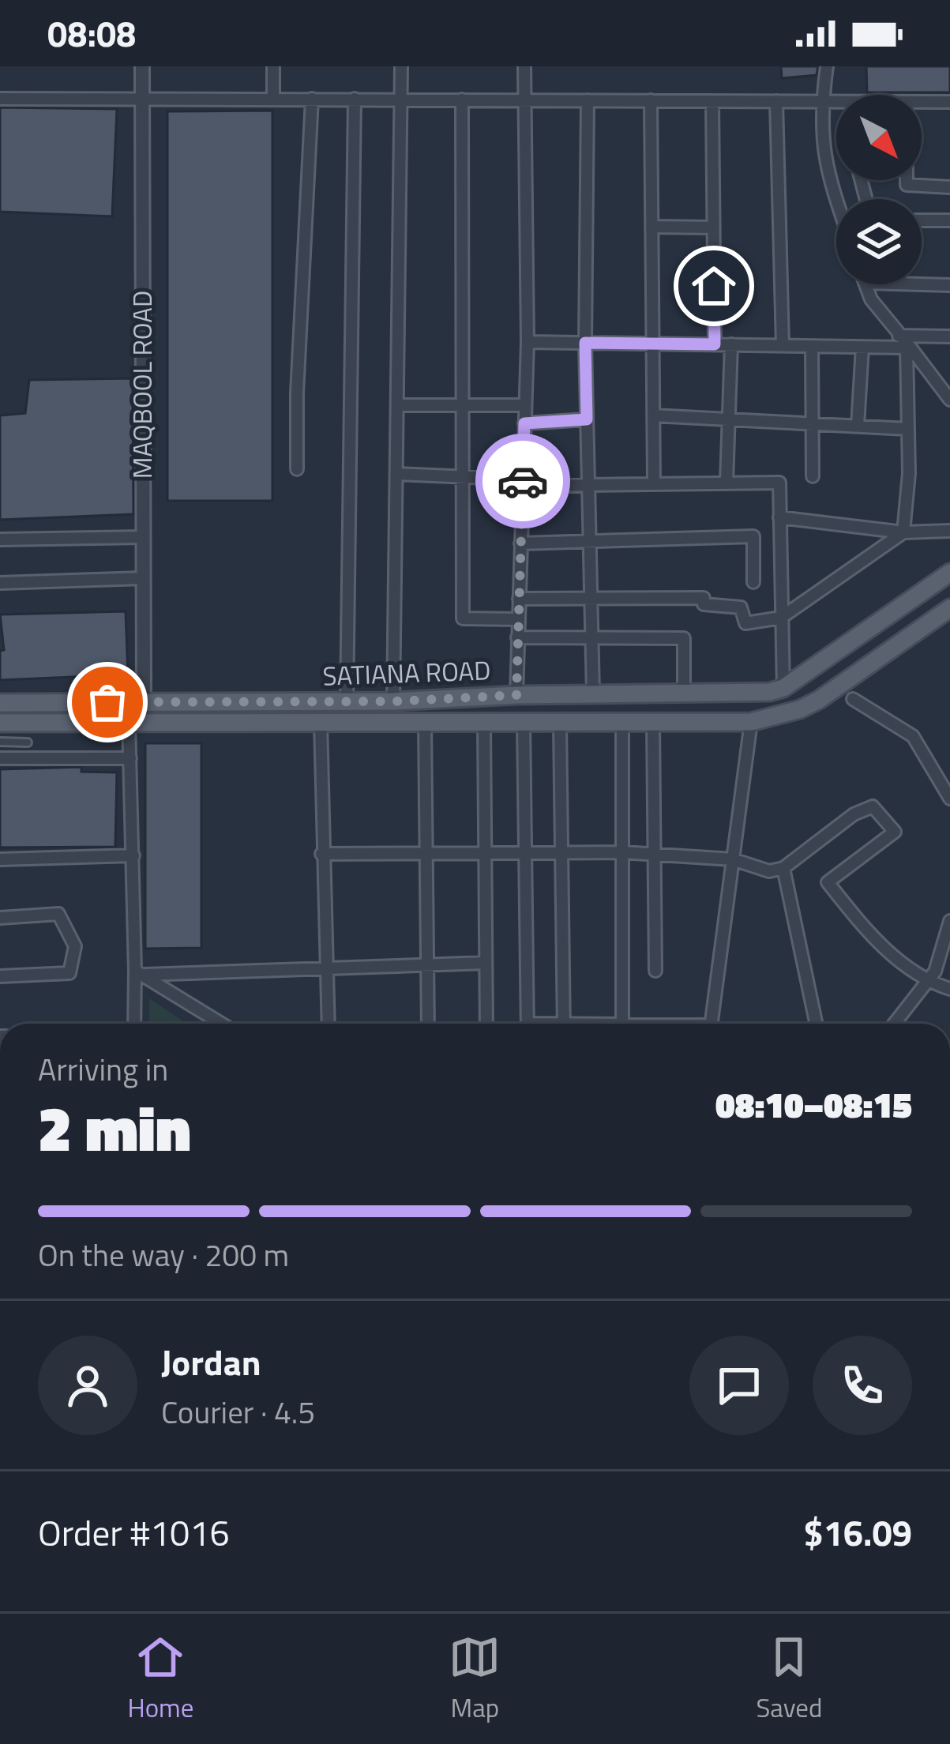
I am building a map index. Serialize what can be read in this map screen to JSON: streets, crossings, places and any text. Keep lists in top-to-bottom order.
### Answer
{
  "streets": {
    "main road": ["SATIANA ROAD"],
    "street": ["MAQBOOL ROAD"]
  },
  "crossings": [
    ["MAQBOOL ROAD", "SATIANA ROAD"]
  ],
  "north": "bottom right",
  "page": {
    "status": "08:08",
    "heading": ["2 min", "Arriving in", "08:10–08:15"],
    "panel": [
      "Jordan",
      "Courier · 4.5",
      "Order #1016",
      "$16.09"
    ],
    "bar": "On the way · 200 m",
    "tabs": ["Home", "Map", "Saved"]
  }
}
